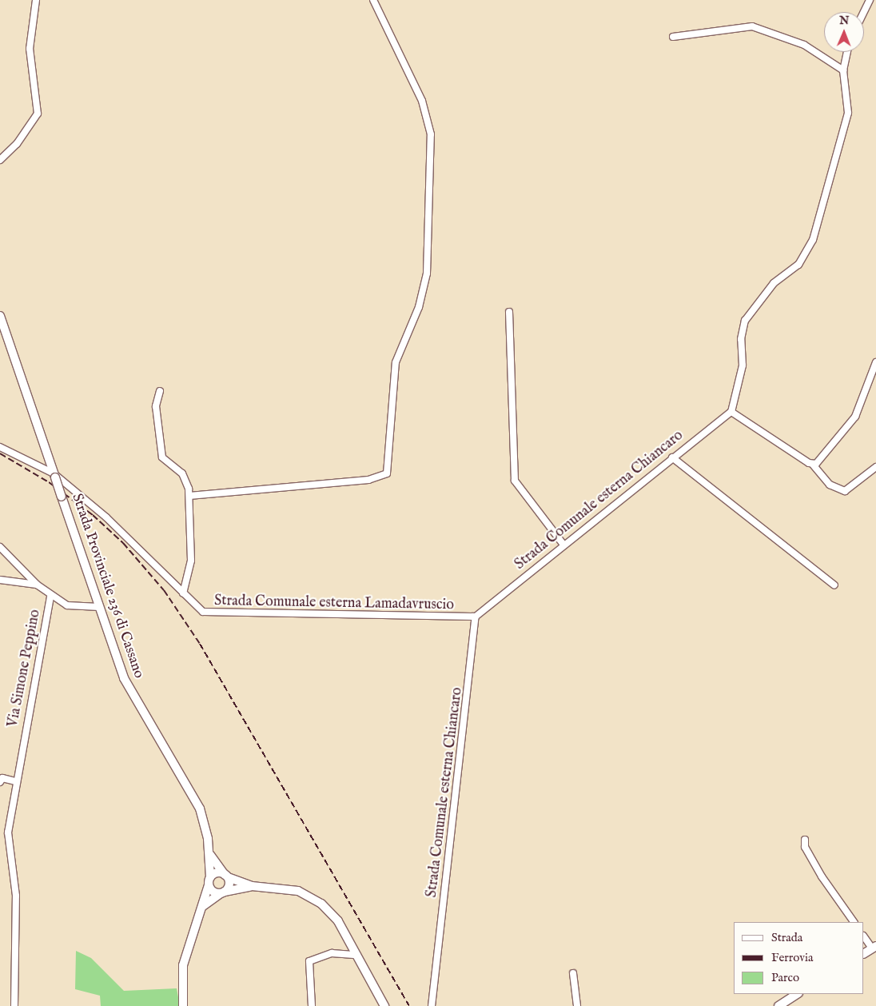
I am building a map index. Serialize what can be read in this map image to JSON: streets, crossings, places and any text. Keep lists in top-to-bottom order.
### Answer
{
  "streets": {
    "main road": ["Strada Provinciale 236 di Cassano"],
    "street": ["Strada Comunale esterna Chiancaro", "Strada Comunale esterna Lamadavruscio", "Via Simone Peppino"]
  },
  "crossings": [
    ["Strada Comunale esterna Chiancaro", "Strada Comunale esterna Lamadavruscio"],
    ["Strada Provinciale 236 di Cassano", "Strada Comunale esterna Lamadavruscio"]
  ],
  "legend": ["Strada", "Ferrovia", "Parco"],
  "north": "top"
}
